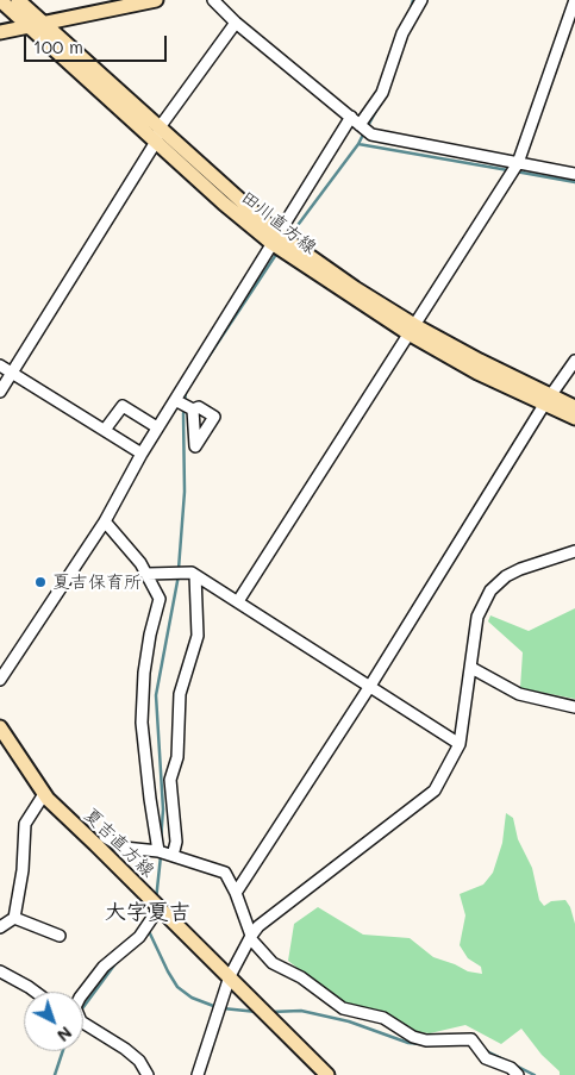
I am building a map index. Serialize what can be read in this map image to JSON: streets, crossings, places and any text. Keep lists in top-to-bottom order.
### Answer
{
  "streets": {
    "main road": ["田川直方線", "夏吉直方線"]
  },
  "districts": ["大字夏吉"],
  "places": ["夏吉保育所"],
  "scale_bar": "100 m",
  "north": "bottom right"
}
